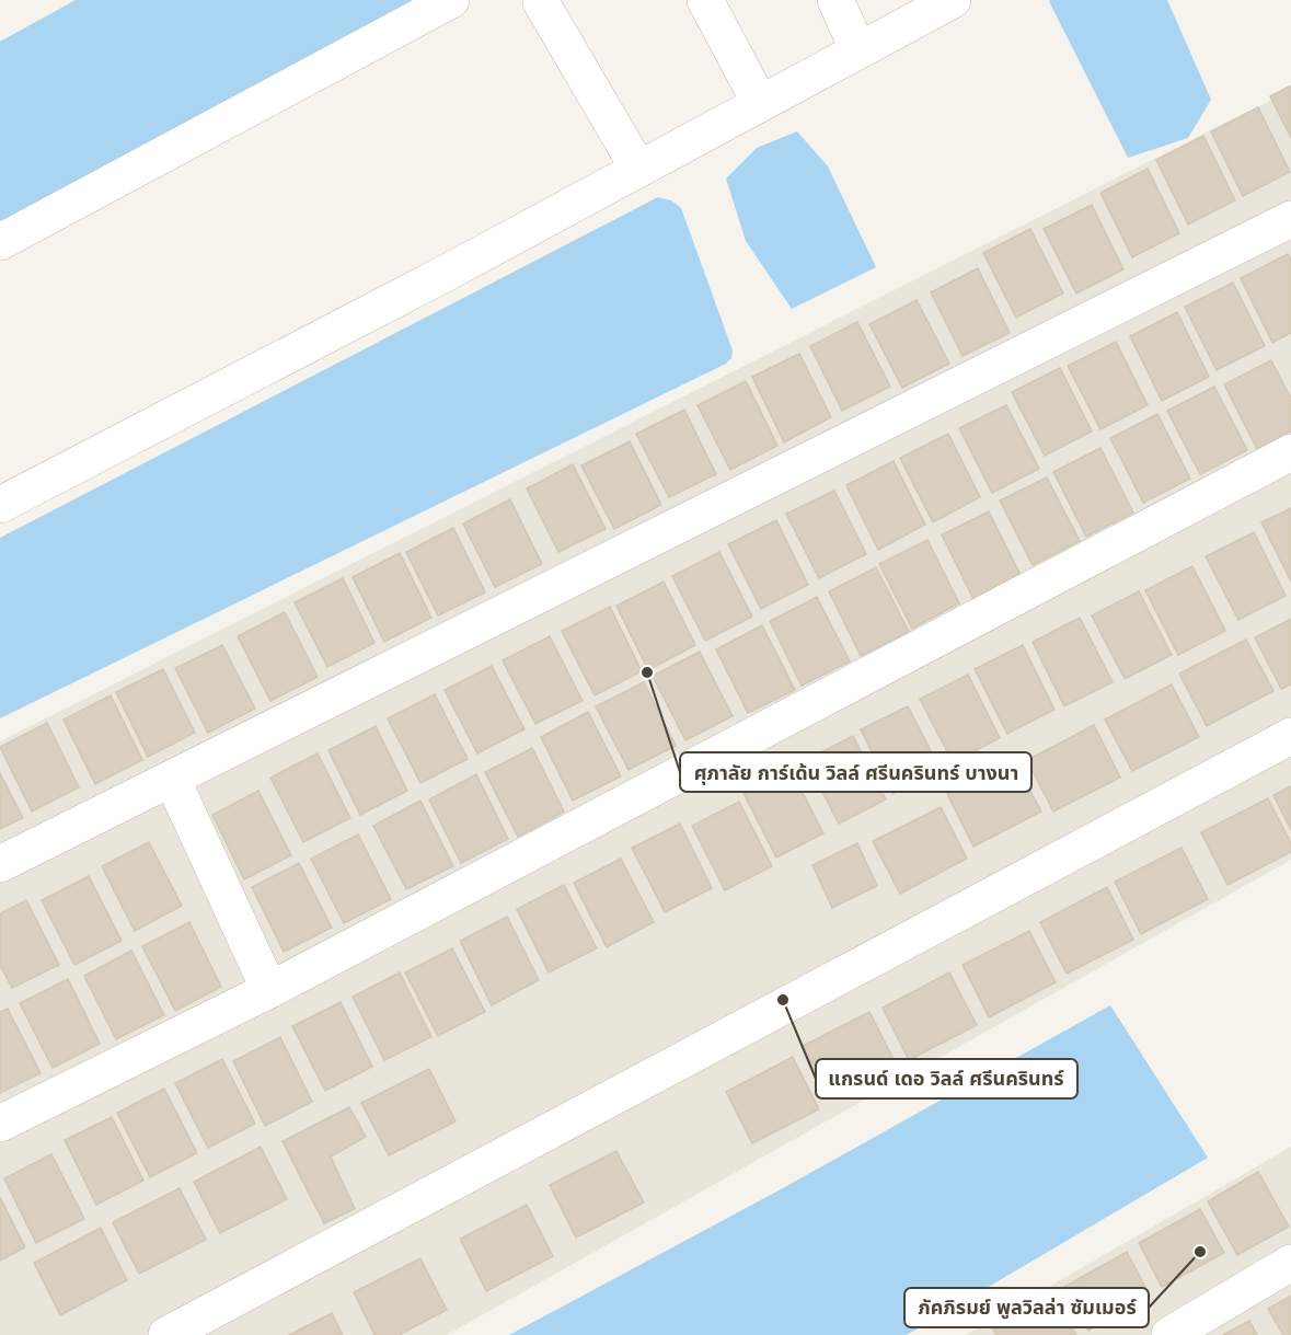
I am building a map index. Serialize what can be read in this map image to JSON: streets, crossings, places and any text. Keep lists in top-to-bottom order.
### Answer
{
  "places": ["ศุภาลัย การ์เด้น วิลล์ ศรีนครินทร์ บางนา", "แกรนด์ เดอ วิลล์ ศรีนครินทร์", "ภัคภิรมย์ พูลวิลล่า ซัมเมอร์"]
}
